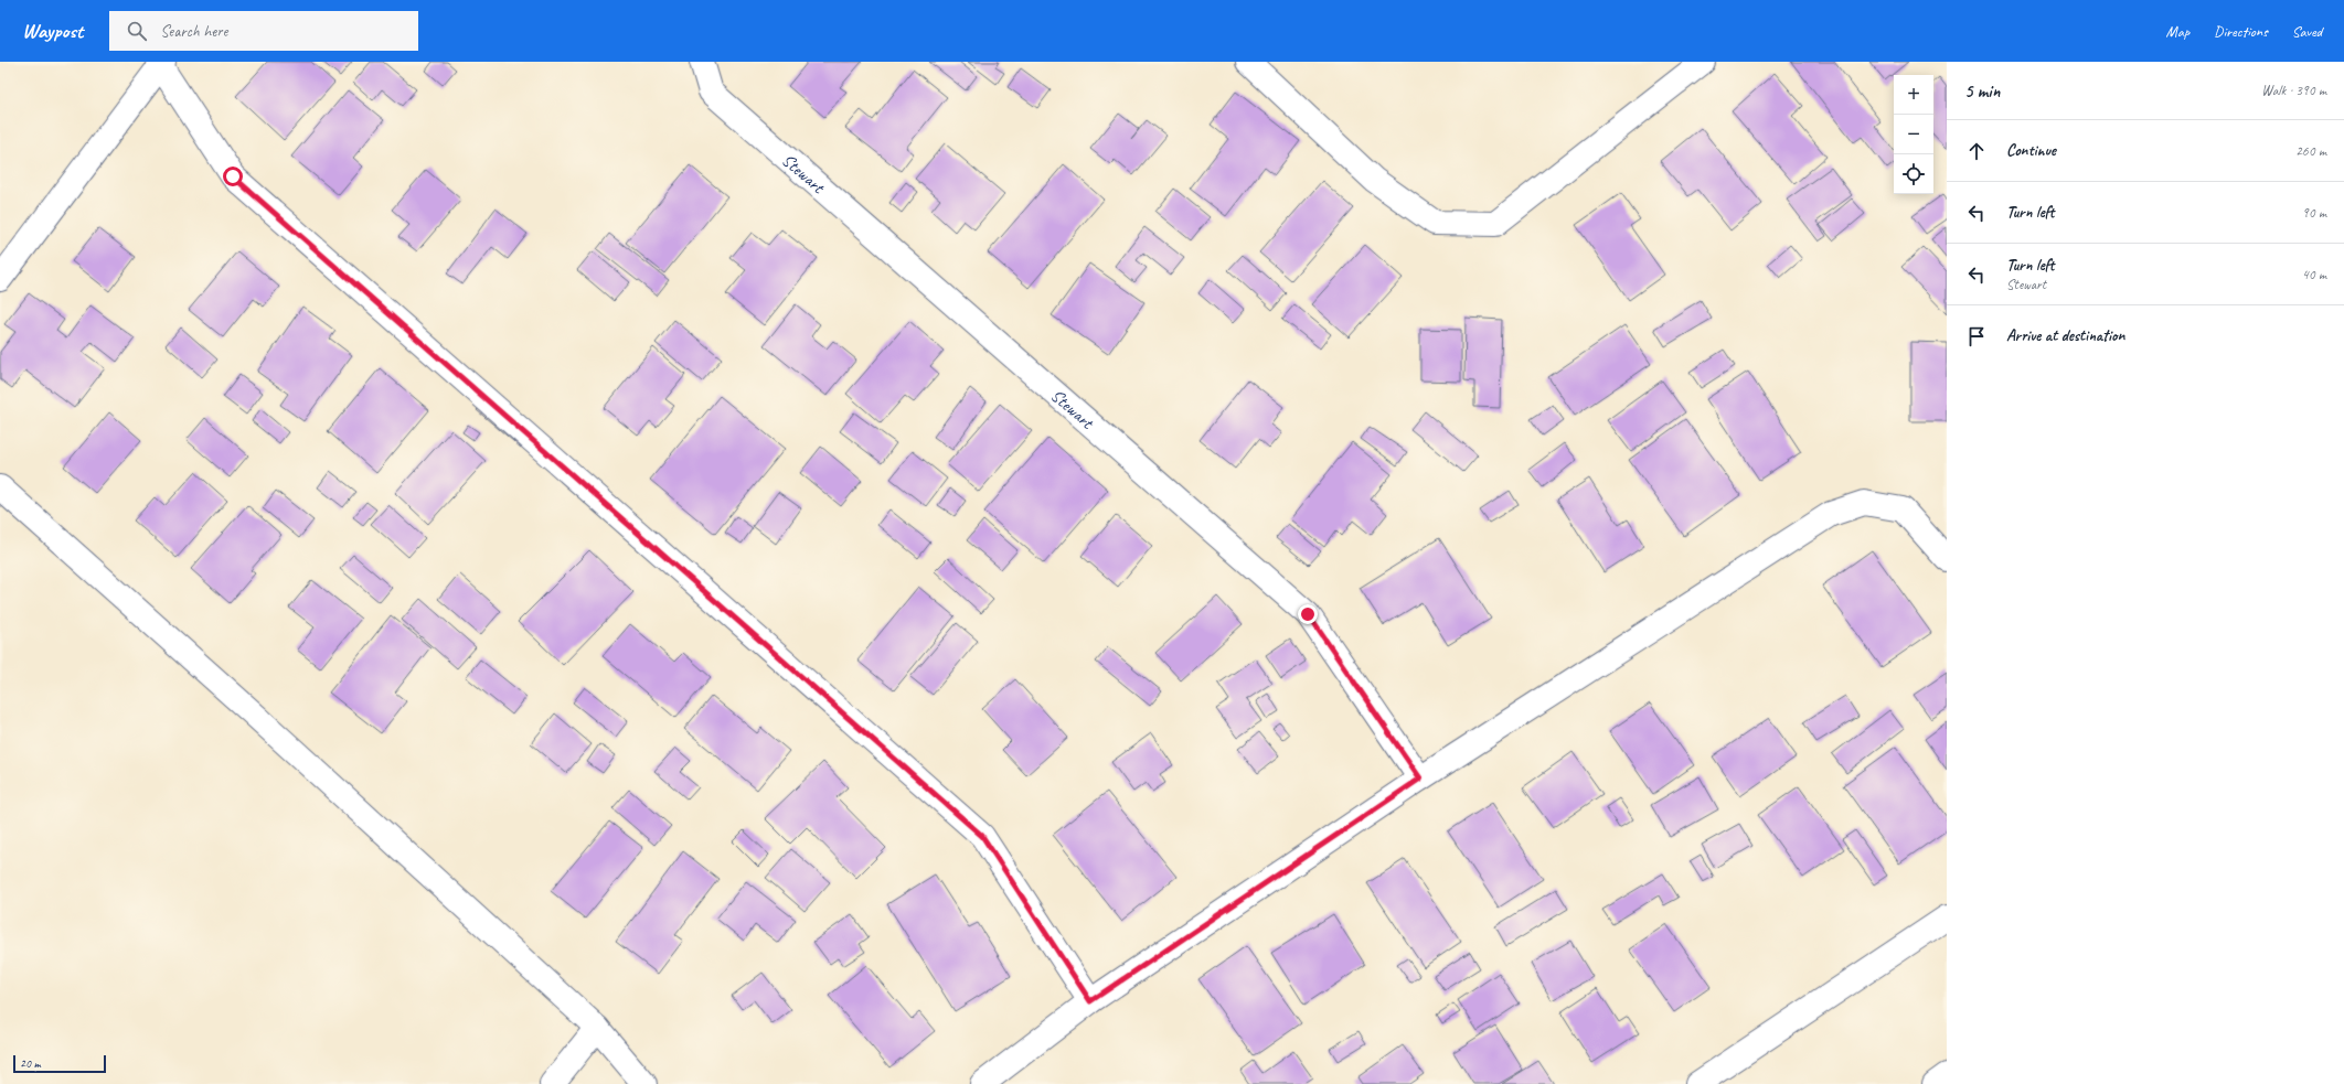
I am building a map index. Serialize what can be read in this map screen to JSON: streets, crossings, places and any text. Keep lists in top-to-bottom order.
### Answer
{
  "streets": {
    "main road": ["Stewart"]
  },
  "scale_bar": "20 m",
  "page": {
    "header": "Waypost",
    "search": "Search here",
    "nav": ["Map", "Directions", "Saved"],
    "heading": ["5 min", "Walk · 390 m"],
    "map_buttons": ["+", "−"],
    "list": [
      ["Continue", "260 m"],
      ["Turn left", "90 m"],
      ["Turn left", "Stewart", "40 m"],
      "Arrive at destination"
    ],
    "scale": "20 m"
  }
}
